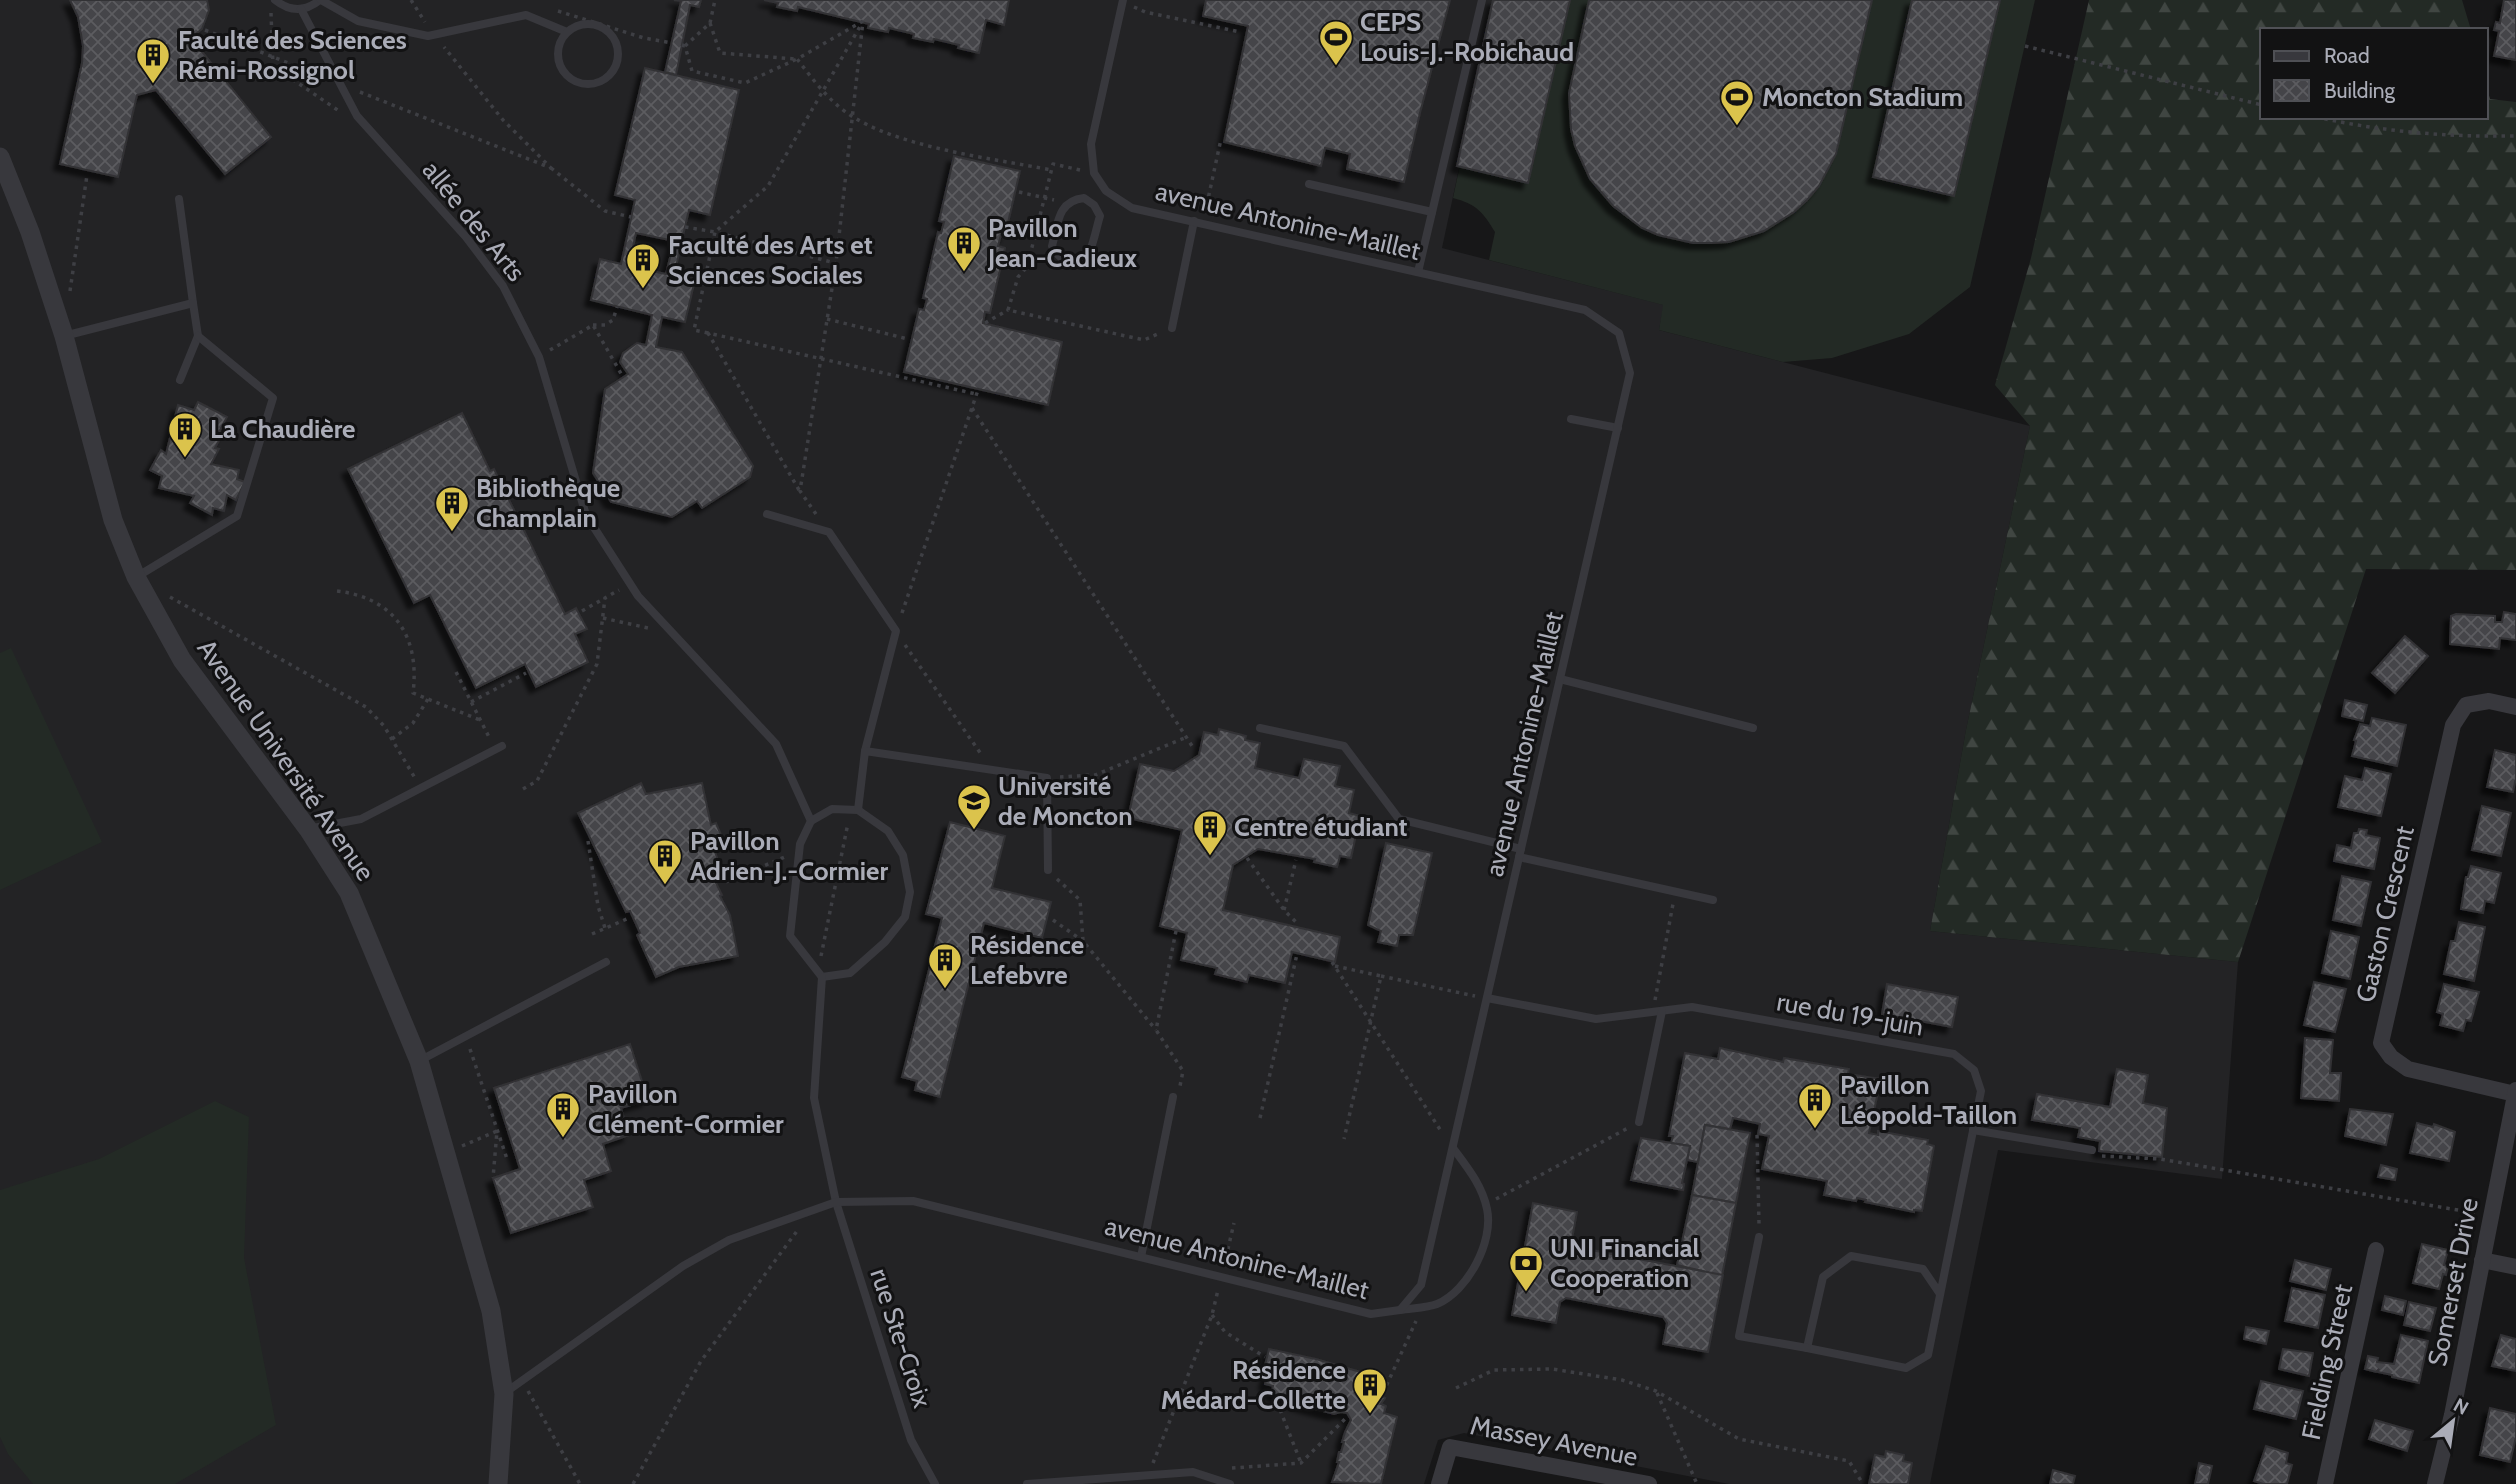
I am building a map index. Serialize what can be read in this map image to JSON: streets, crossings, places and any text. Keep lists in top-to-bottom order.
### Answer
{
  "streets": {
    "street": [
      "Avenue Université Avenue",
      "Gaston Crescent",
      "Somerset Drive",
      "Fielding Street",
      "Massey Avenue"
    ],
    "lane": [
      "allée des Arts",
      "avenue Antonine-Maillet",
      "rue du 19-juin",
      "rue Ste-Croix"
    ]
  },
  "crossings": [
    ["avenue Antonine-Maillet", "Avenue Université Avenue"],
    ["avenue Antonine-Maillet", "rue du 19-juin"],
    ["avenue Antonine-Maillet", "rue Ste-Croix"],
    ["Gaston Crescent", "Somerset Drive"]
  ],
  "places": {
    "sports": ["CEPS Louis-J.-Robichaud", "Moncton Stadium"],
    "building": [
      "Faculté des Sciences Rémi-Rossignol",
      "Pavillon Jean-Cadieux",
      "Faculté des Arts et Sciences Sociales",
      "La Chaudière",
      "Bibliothèque Champlain",
      "Centre étudiant",
      "Pavillon Adrien-J.-Cormier",
      "Résidence Lefebvre",
      "Pavillon Léopold-Taillon",
      "Pavillon Clément-Cormier",
      "Résidence Médard-Collette"
    ],
    "school or university": ["Université de Moncton"],
    "bank": ["UNI Financial Cooperation"]
  },
  "legend": ["Road", "Building"],
  "north": "top right"
}
